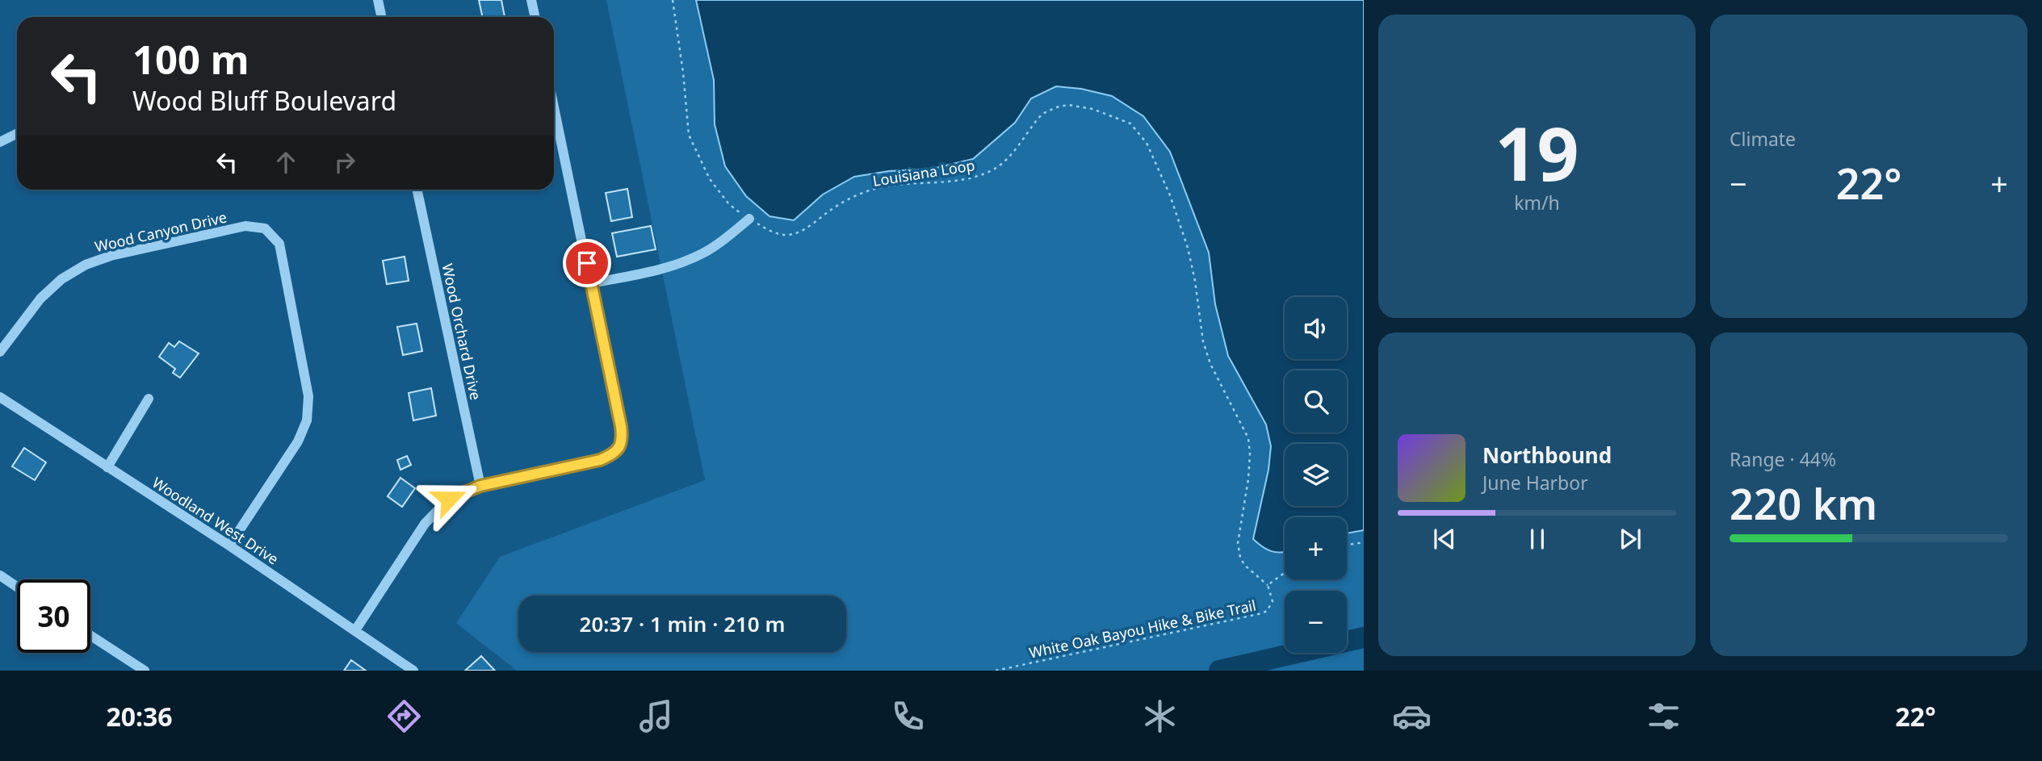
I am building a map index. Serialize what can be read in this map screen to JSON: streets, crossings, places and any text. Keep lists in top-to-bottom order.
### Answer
{
  "streets": {
    "street": ["Wood Canyon Drive", "Wood Orchard Drive", "Woodland West Drive"],
    "path": ["Louisiana Loop", "White Oak Bayou Hike & Bike Trail"]
  },
  "crossings": [
    ["Louisiana Loop", "White Oak Bayou Hike & Bike Trail"],
    ["Wood Canyon Drive", "Woodland West Drive"]
  ],
  "page": {
    "tile": [
      ["19", "km/h"],
      "Climate",
      ["Range · 44%", "220 km"]
    ],
    "turn": ["100 m", "Wood Bluff Boulevard"],
    "heat": ["−", "22°", "+"],
    "map_buttons": ["+", "−"],
    "song": ["Northbound", "June Harbor"],
    "limit": "30",
    "trip": "20:37 · 1 min · 210 m",
    "tabs": ["20:36", "22°"]
  }
}
